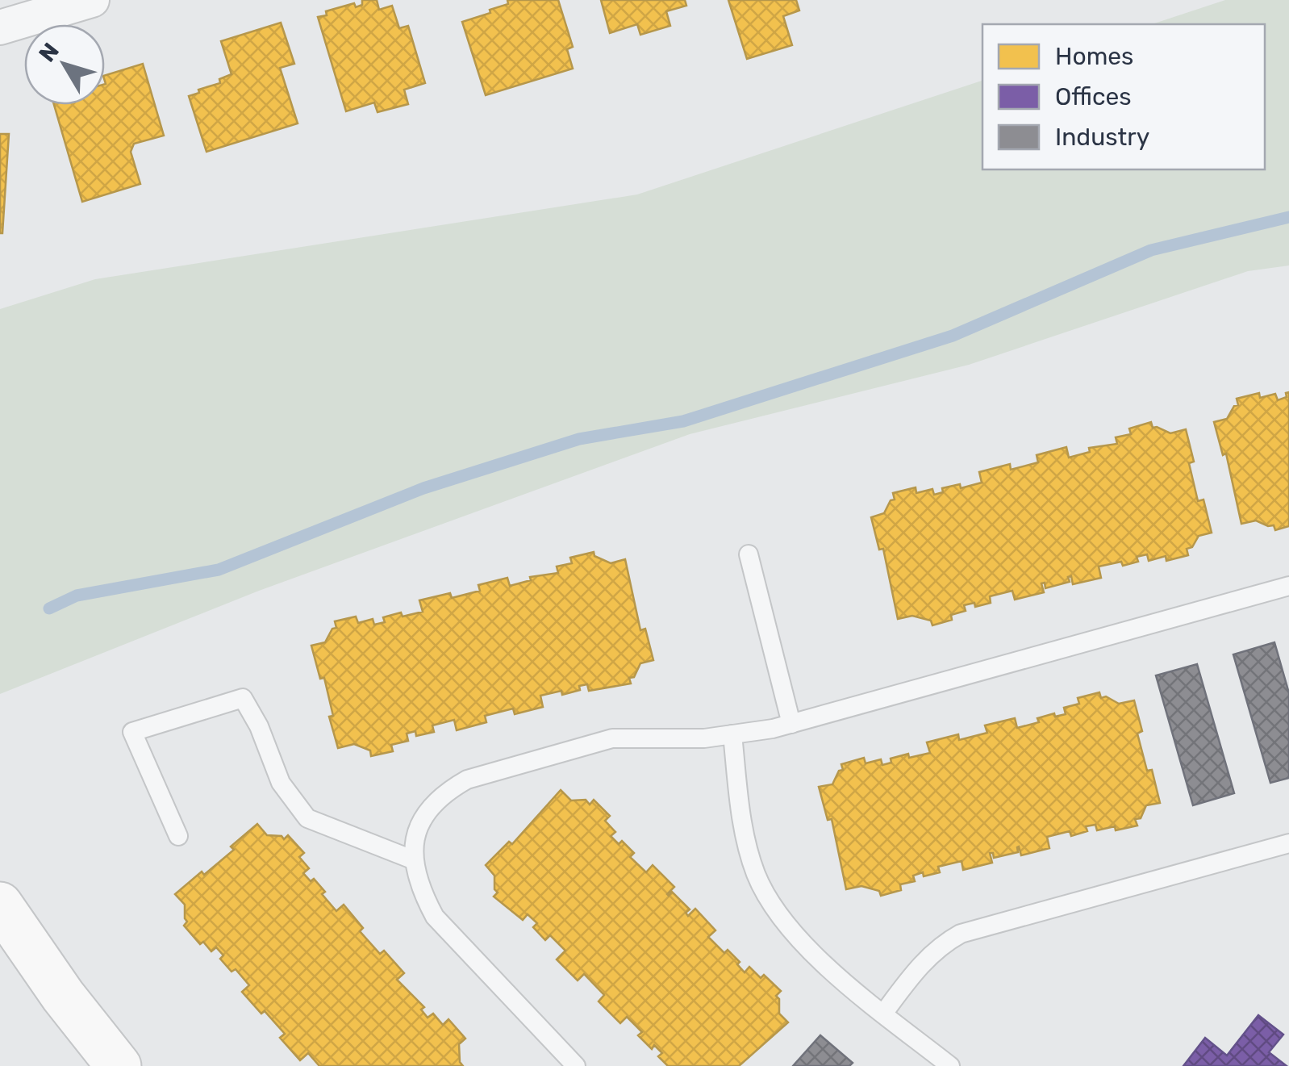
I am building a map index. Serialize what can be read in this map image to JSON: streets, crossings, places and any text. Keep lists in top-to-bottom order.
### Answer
{
  "legend": ["Homes", "Offices", "Industry"],
  "north": "top left"
}
